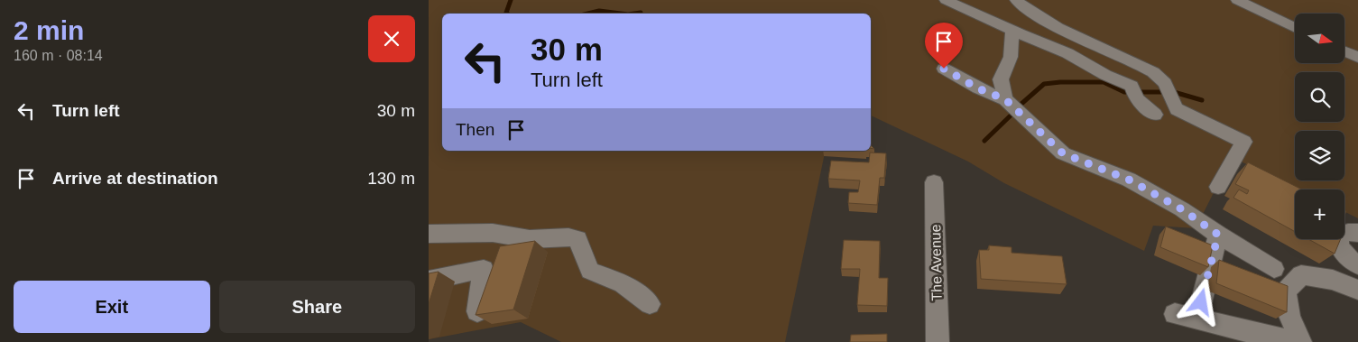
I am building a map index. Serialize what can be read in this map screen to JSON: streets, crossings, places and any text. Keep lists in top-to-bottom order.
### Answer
{
  "streets": {
    "street": ["The Avenue"]
  },
  "north": "right",
  "page": {
    "heading": ["2 min", "160 m · 08:14"],
    "map_buttons": "+",
    "turn": ["30 m", "Turn left"],
    "list": [
      {
        "name": "Turn left",
        "value": "30 m"
      },
      {
        "name": "Arrive at destination",
        "value": "130 m"
      }
    ],
    "then": "Then",
    "buttons": ["Exit", "Share"]
  }
}
